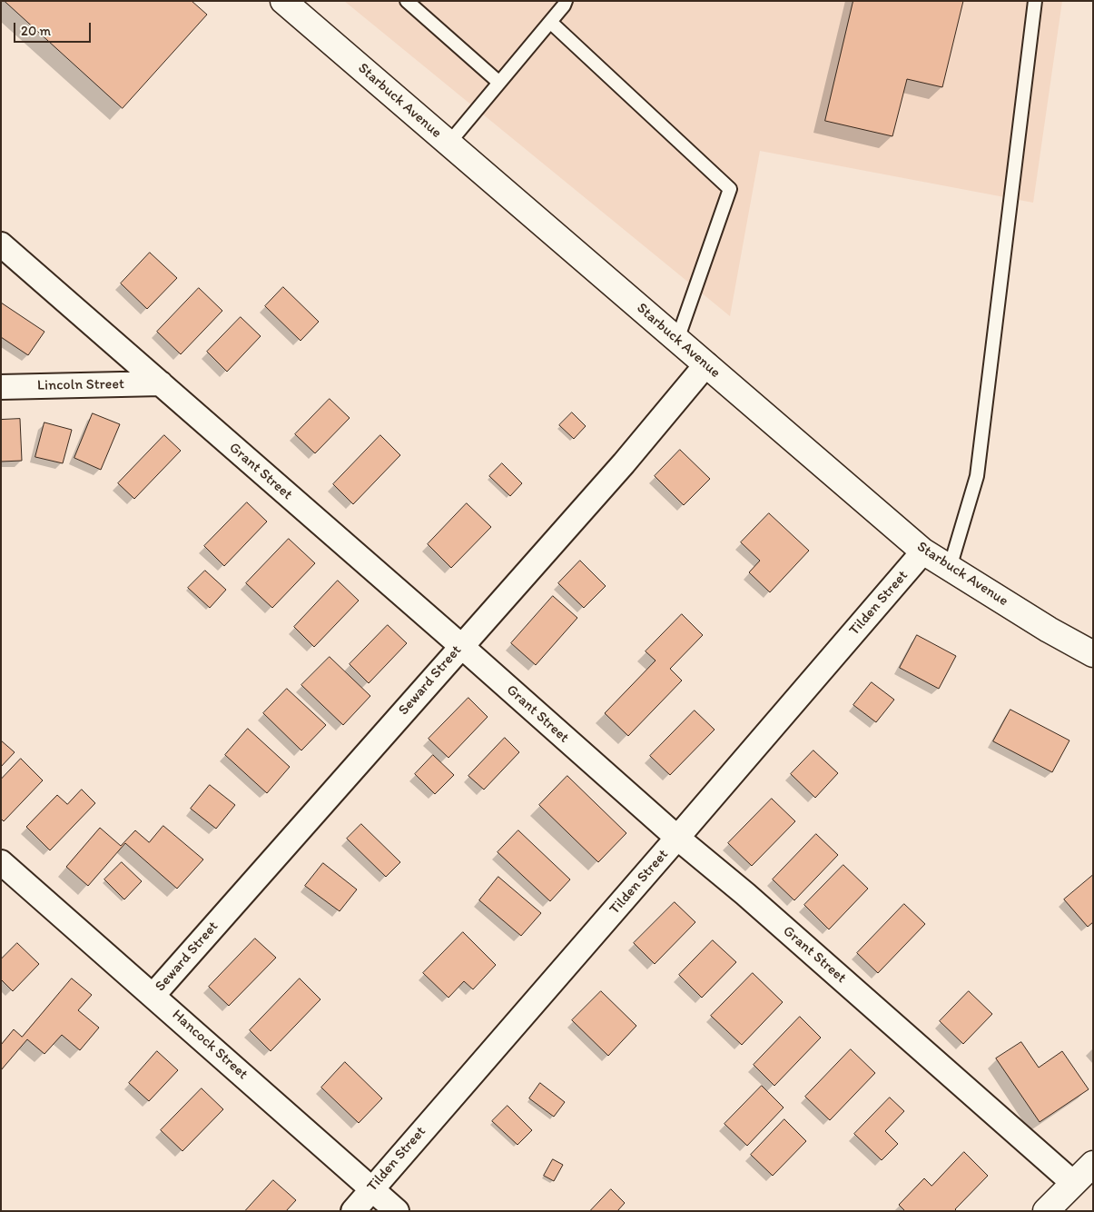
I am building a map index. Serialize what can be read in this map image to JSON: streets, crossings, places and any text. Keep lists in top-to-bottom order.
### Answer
{
  "streets": {
    "street": [
      "Starbuck Avenue",
      "Lincoln Street",
      "Grant Street",
      "Tilden Street",
      "Seward Street",
      "Hancock Street"
    ]
  },
  "crossings": [
    ["Starbuck Avenue", "Tilden Street"],
    ["Starbuck Avenue", "Seward Street"],
    ["Lincoln Street", "Grant Street"],
    ["Grant Street", "Tilden Street"],
    ["Grant Street", "Seward Street"],
    ["Tilden Street", "Hancock Street"],
    ["Seward Street", "Hancock Street"]
  ],
  "scale_bar": "20 m"
}
